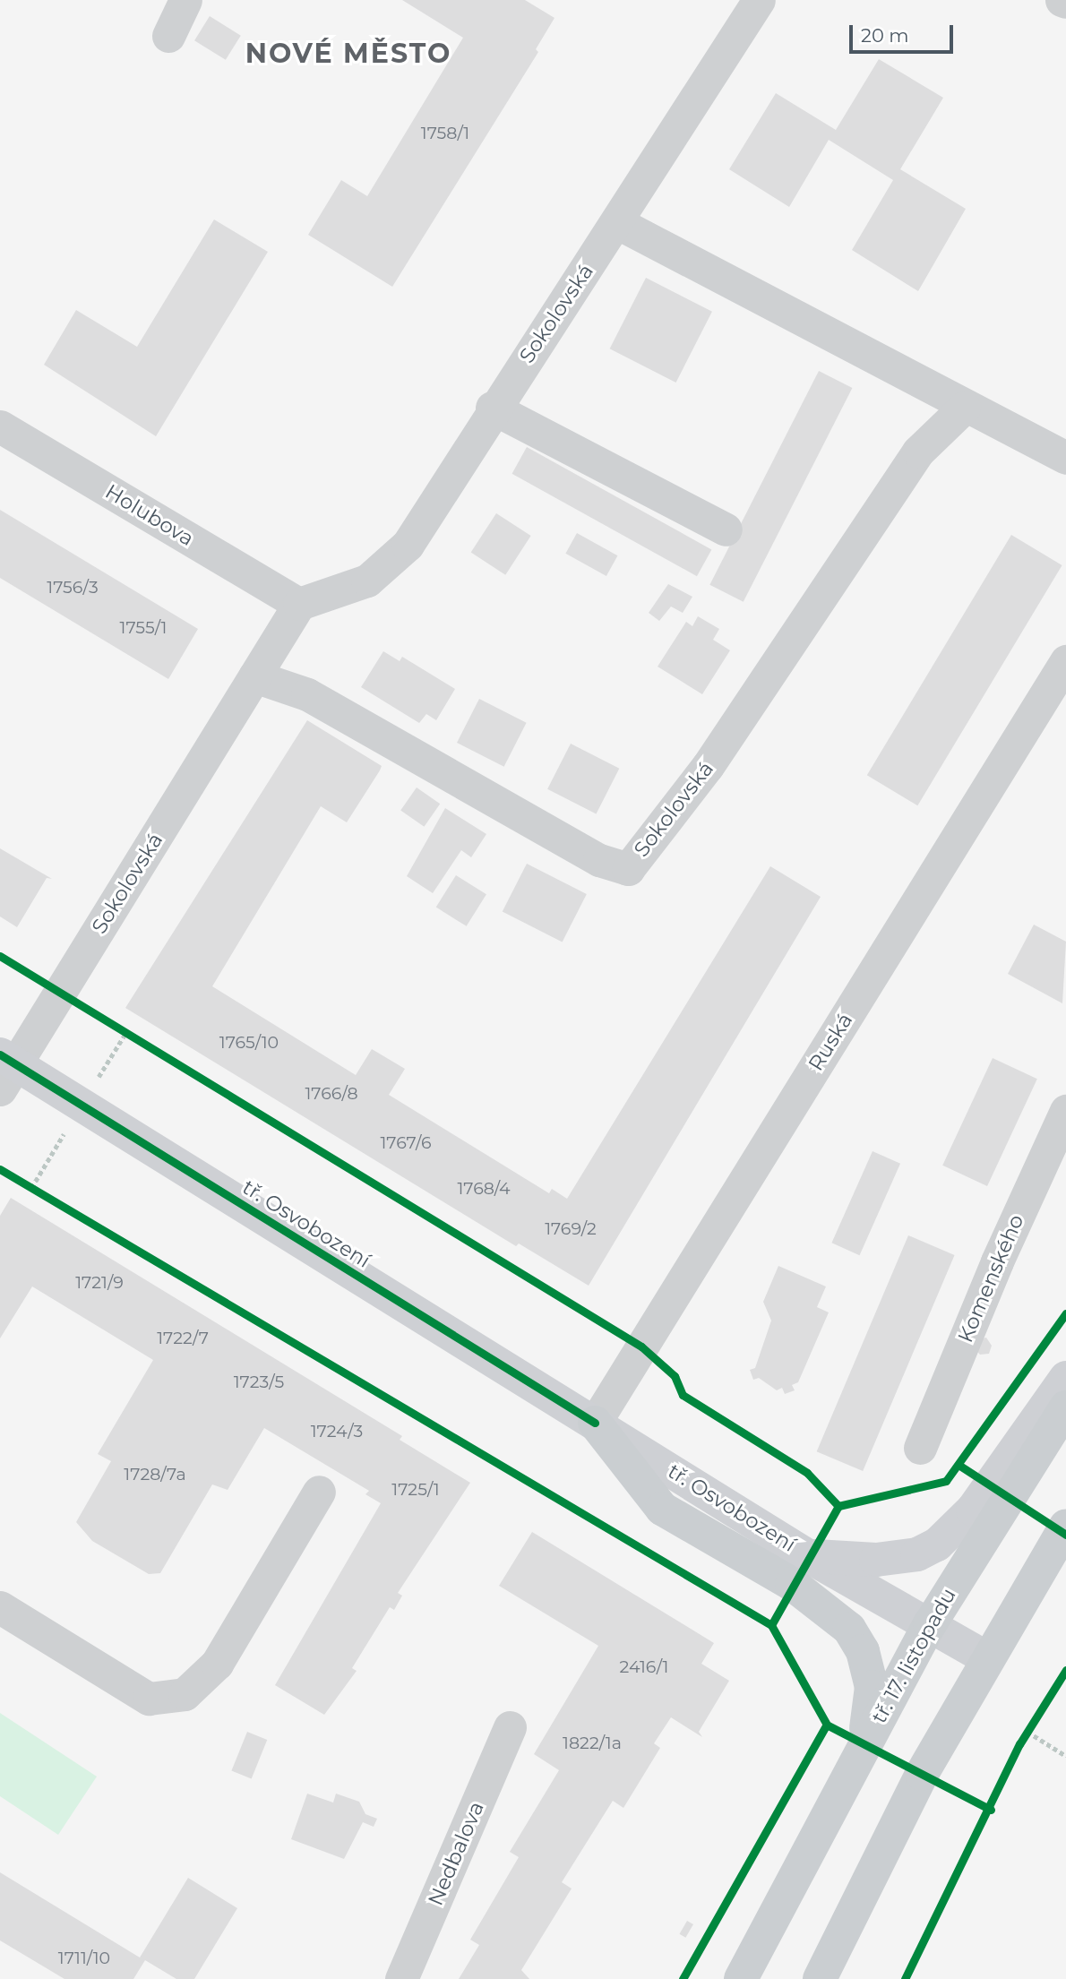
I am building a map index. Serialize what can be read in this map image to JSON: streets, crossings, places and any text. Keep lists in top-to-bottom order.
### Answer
{
  "streets": {
    "main road": ["tř. 17. listopadu"],
    "street": [
      "Sokolovská",
      "Holubova",
      "Ruská",
      "tř. Osvobození",
      "Komenského",
      "Nedbalova"
    ]
  },
  "crossings": [
    ["Sokolovská", "Holubova"],
    ["Sokolovská", "tř. Osvobození"],
    ["Ruská", "tř. Osvobození"],
    ["tř. Osvobození", "tř. 17. listopadu"]
  ],
  "districts": ["NOVÉ MĚSTO"],
  "house_numbers": [
    "1758/1",
    "1756/3",
    "1755/1",
    "1765/10",
    "1766/8",
    "1767/6",
    "1768/4",
    "1769/2",
    "1721/9",
    "1722/7",
    "1723/5",
    "1724/3",
    "1728/7a",
    "1725/1",
    "2416/1",
    "1822/1a",
    "1711/10"
  ],
  "scale_bar": "20 m"
}
